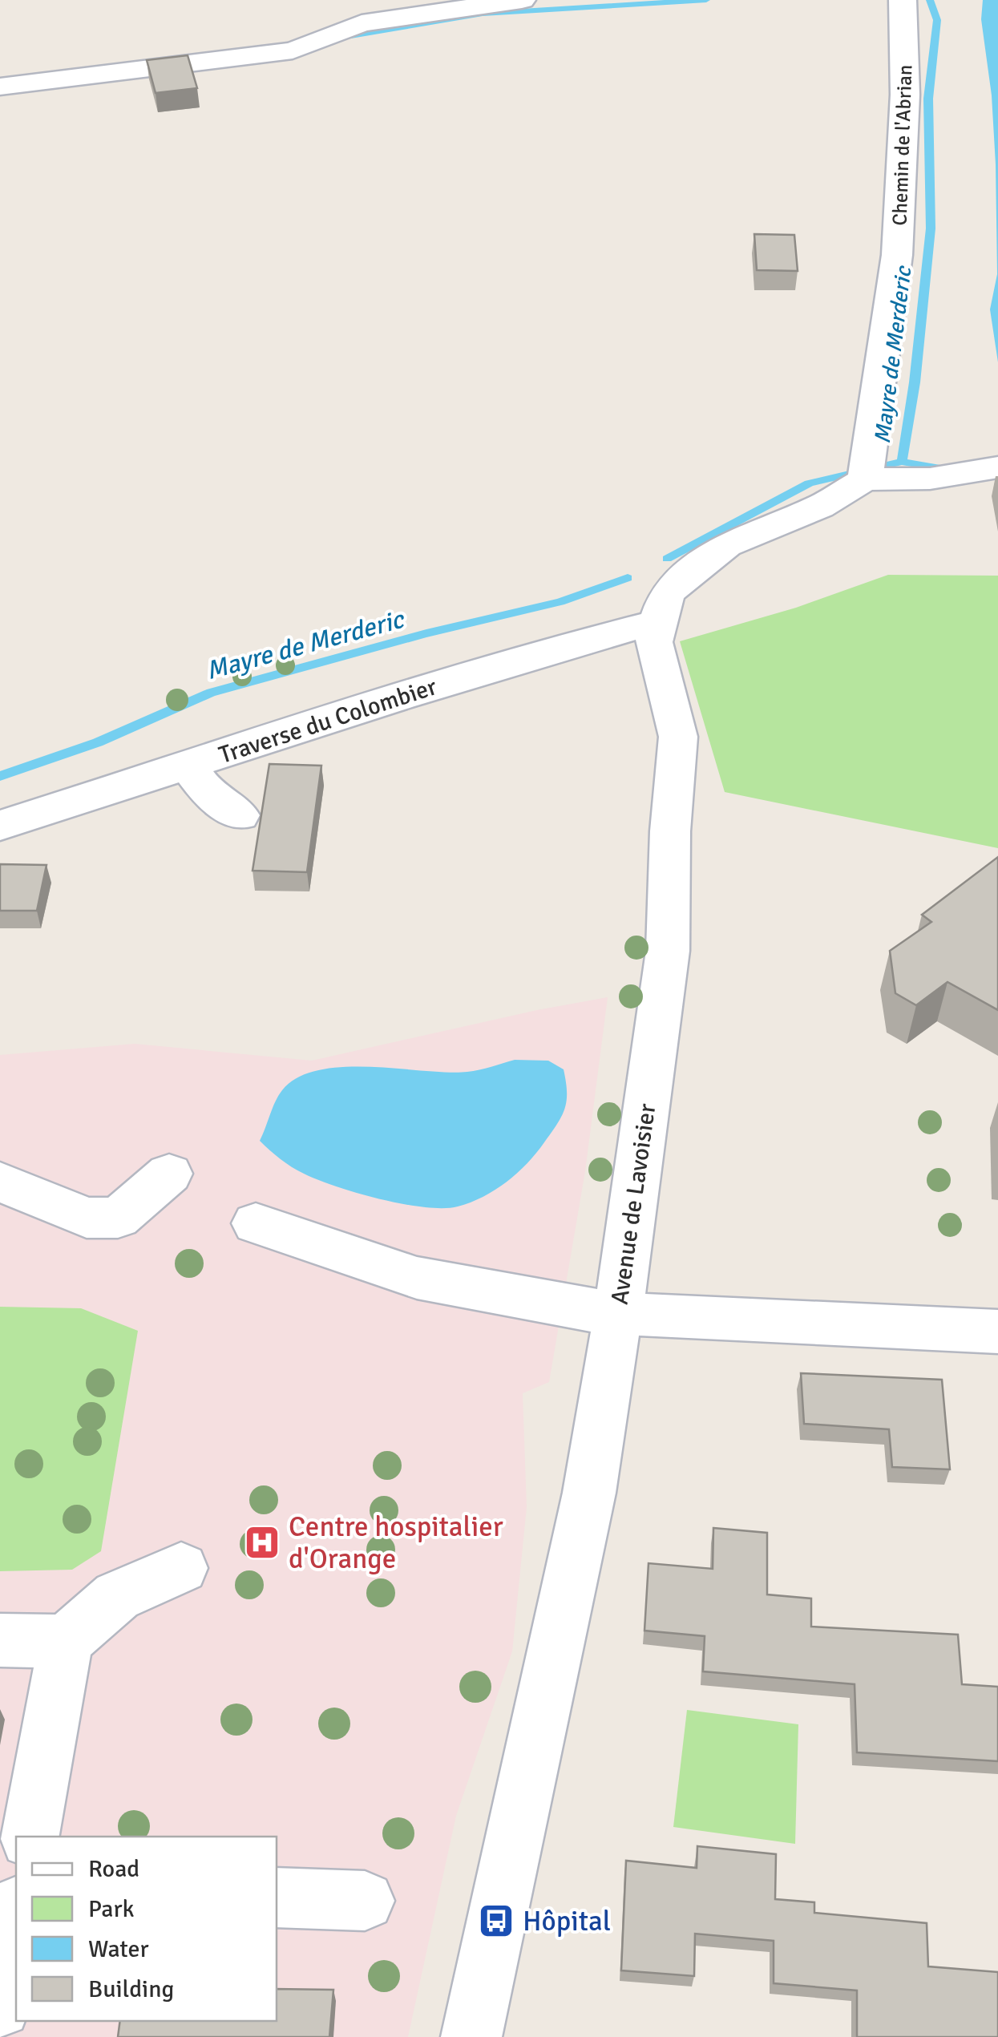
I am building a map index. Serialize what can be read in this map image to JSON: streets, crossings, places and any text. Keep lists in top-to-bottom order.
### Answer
{
  "streets": {
    "street": ["Chemin de l'Abrian", "Traverse du Colombier", "Avenue de Lavoisier"]
  },
  "crossings": [
    ["Chemin de l'Abrian", "Avenue de Lavoisier"],
    ["Traverse du Colombier", "Avenue de Lavoisier"]
  ],
  "water": ["Mayre de Merderic"],
  "places": {
    "hospital": ["Centre hospitalier d'Orange"],
    "bus stop": ["Hôpital"]
  },
  "legend": [
    "Road",
    "Park",
    "Water",
    "Building"
  ]
}
